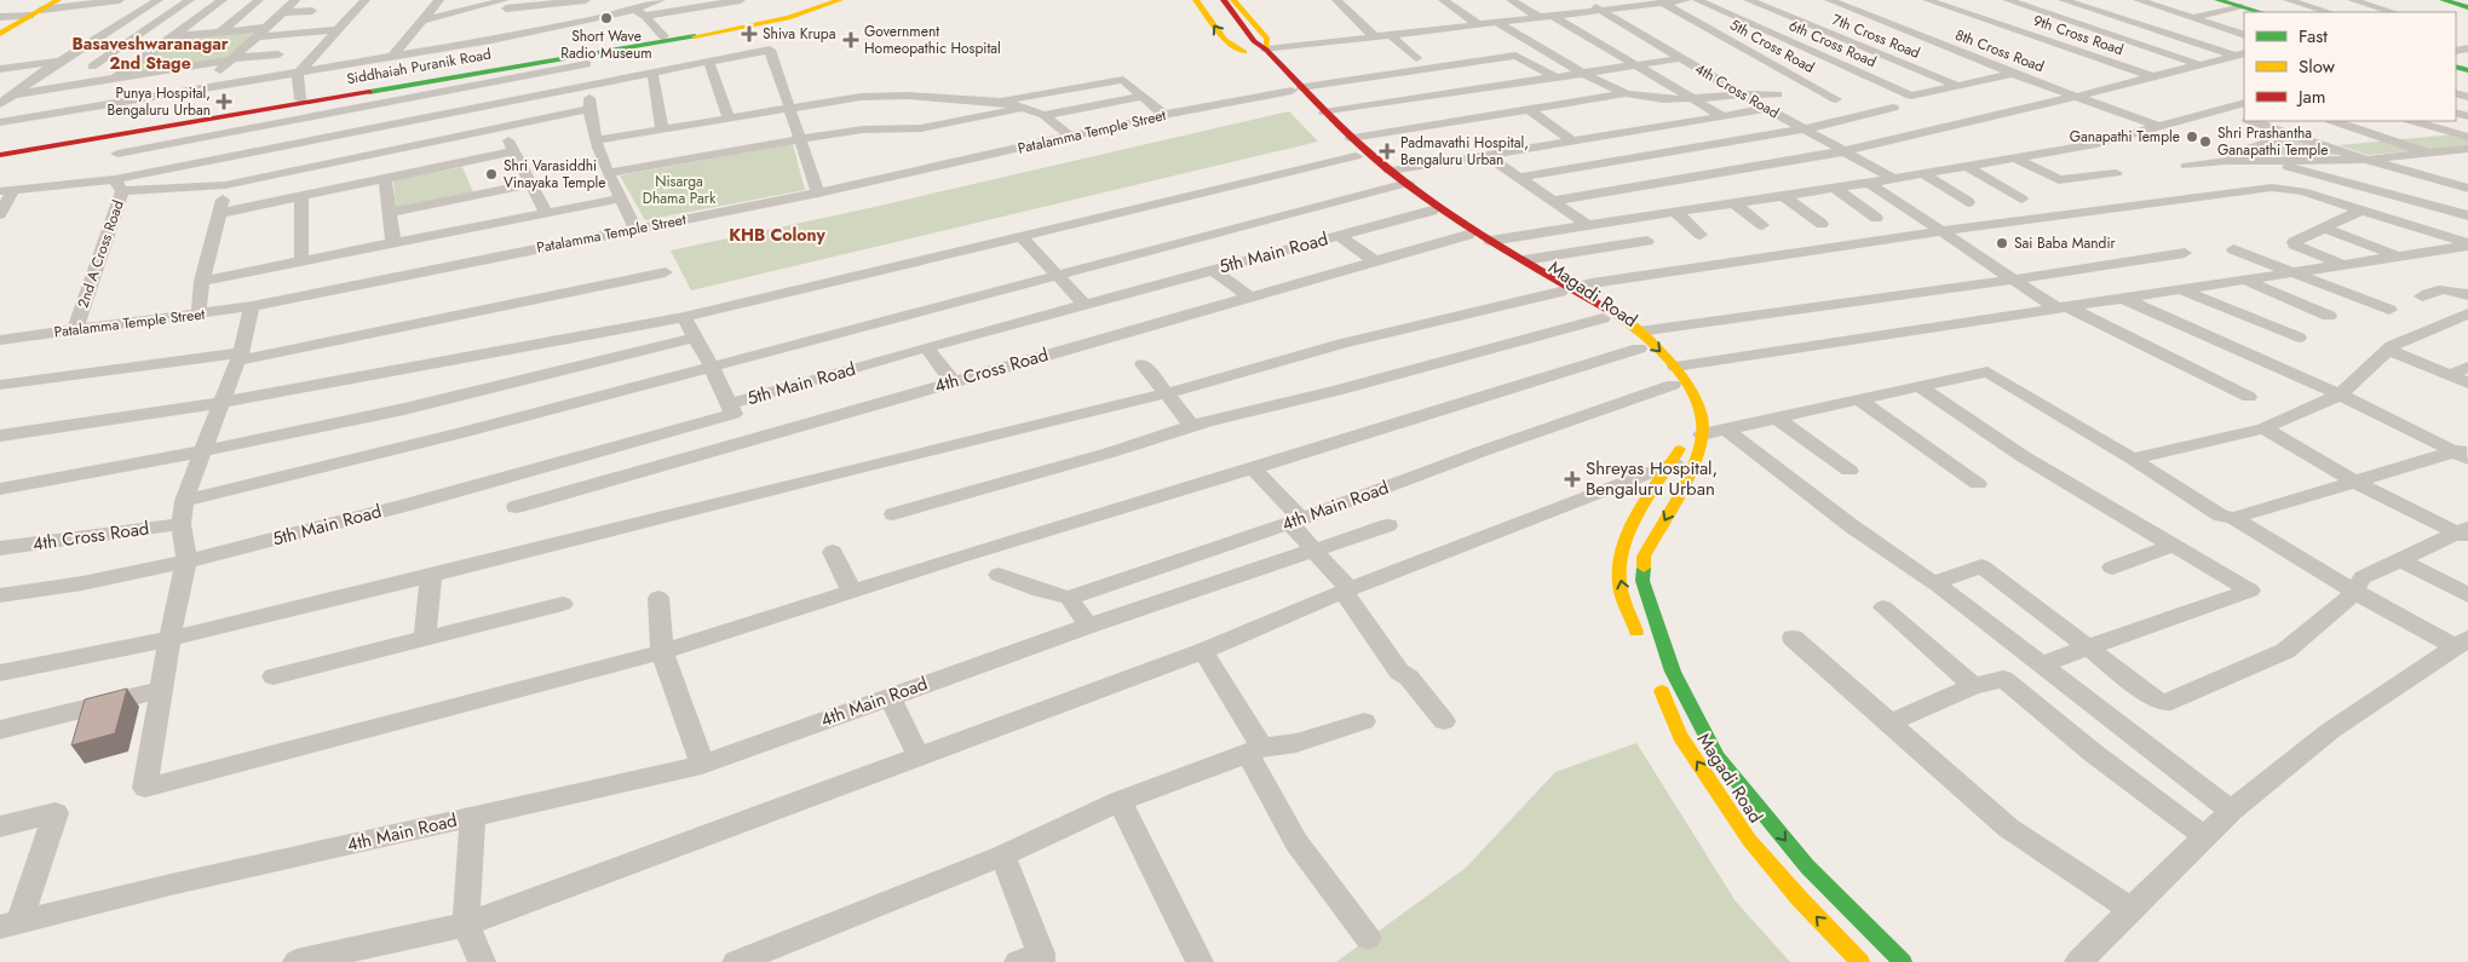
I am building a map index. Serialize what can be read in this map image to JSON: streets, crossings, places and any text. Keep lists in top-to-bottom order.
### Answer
{
  "streets": {
    "main road": ["Siddhaiah Puranik Road", "Magadi Road"],
    "street": [
      "9th Cross Road",
      "7th Cross Road",
      "6th Cross Road",
      "5th Cross Road",
      "8th Cross Road",
      "4th Cross Road",
      "Patalamma Temple Street",
      "5th Main Road",
      "2nd A Cross Road",
      "4th Main Road"
    ]
  },
  "crossings": [
    ["Siddhaiah Puranik Road", "2nd A Cross Road"],
    ["4th Cross Road", "Magadi Road"],
    ["Patalamma Temple Street", "2nd A Cross Road"],
    ["Patalamma Temple Street", "Magadi Road"],
    ["5th Main Road", "Magadi Road"],
    ["Magadi Road", "4th Main Road"]
  ],
  "districts": ["Basaveshwaranagar 2nd Stage", "KHB Colony"],
  "parks": ["Nisarga Dhama Park"],
  "places": {
    "other": [
      "Short Wave Radio Museum",
      "Ganapathi Temple",
      "Shri Prashantha Ganapathi Temple",
      "Shri Varasiddhi Vinayaka Temple",
      "Sai Baba Mandir"
    ],
    "health": [
      "Shiva Krupa",
      "Government Homeopathic Hospital",
      "Punya Hospital, Bengaluru Urban",
      "Padmavathi Hospital, Bengaluru Urban",
      "Shreyas Hospital, Bengaluru Urban"
    ]
  },
  "legend": ["Fast", "Slow", "Jam"]
}
